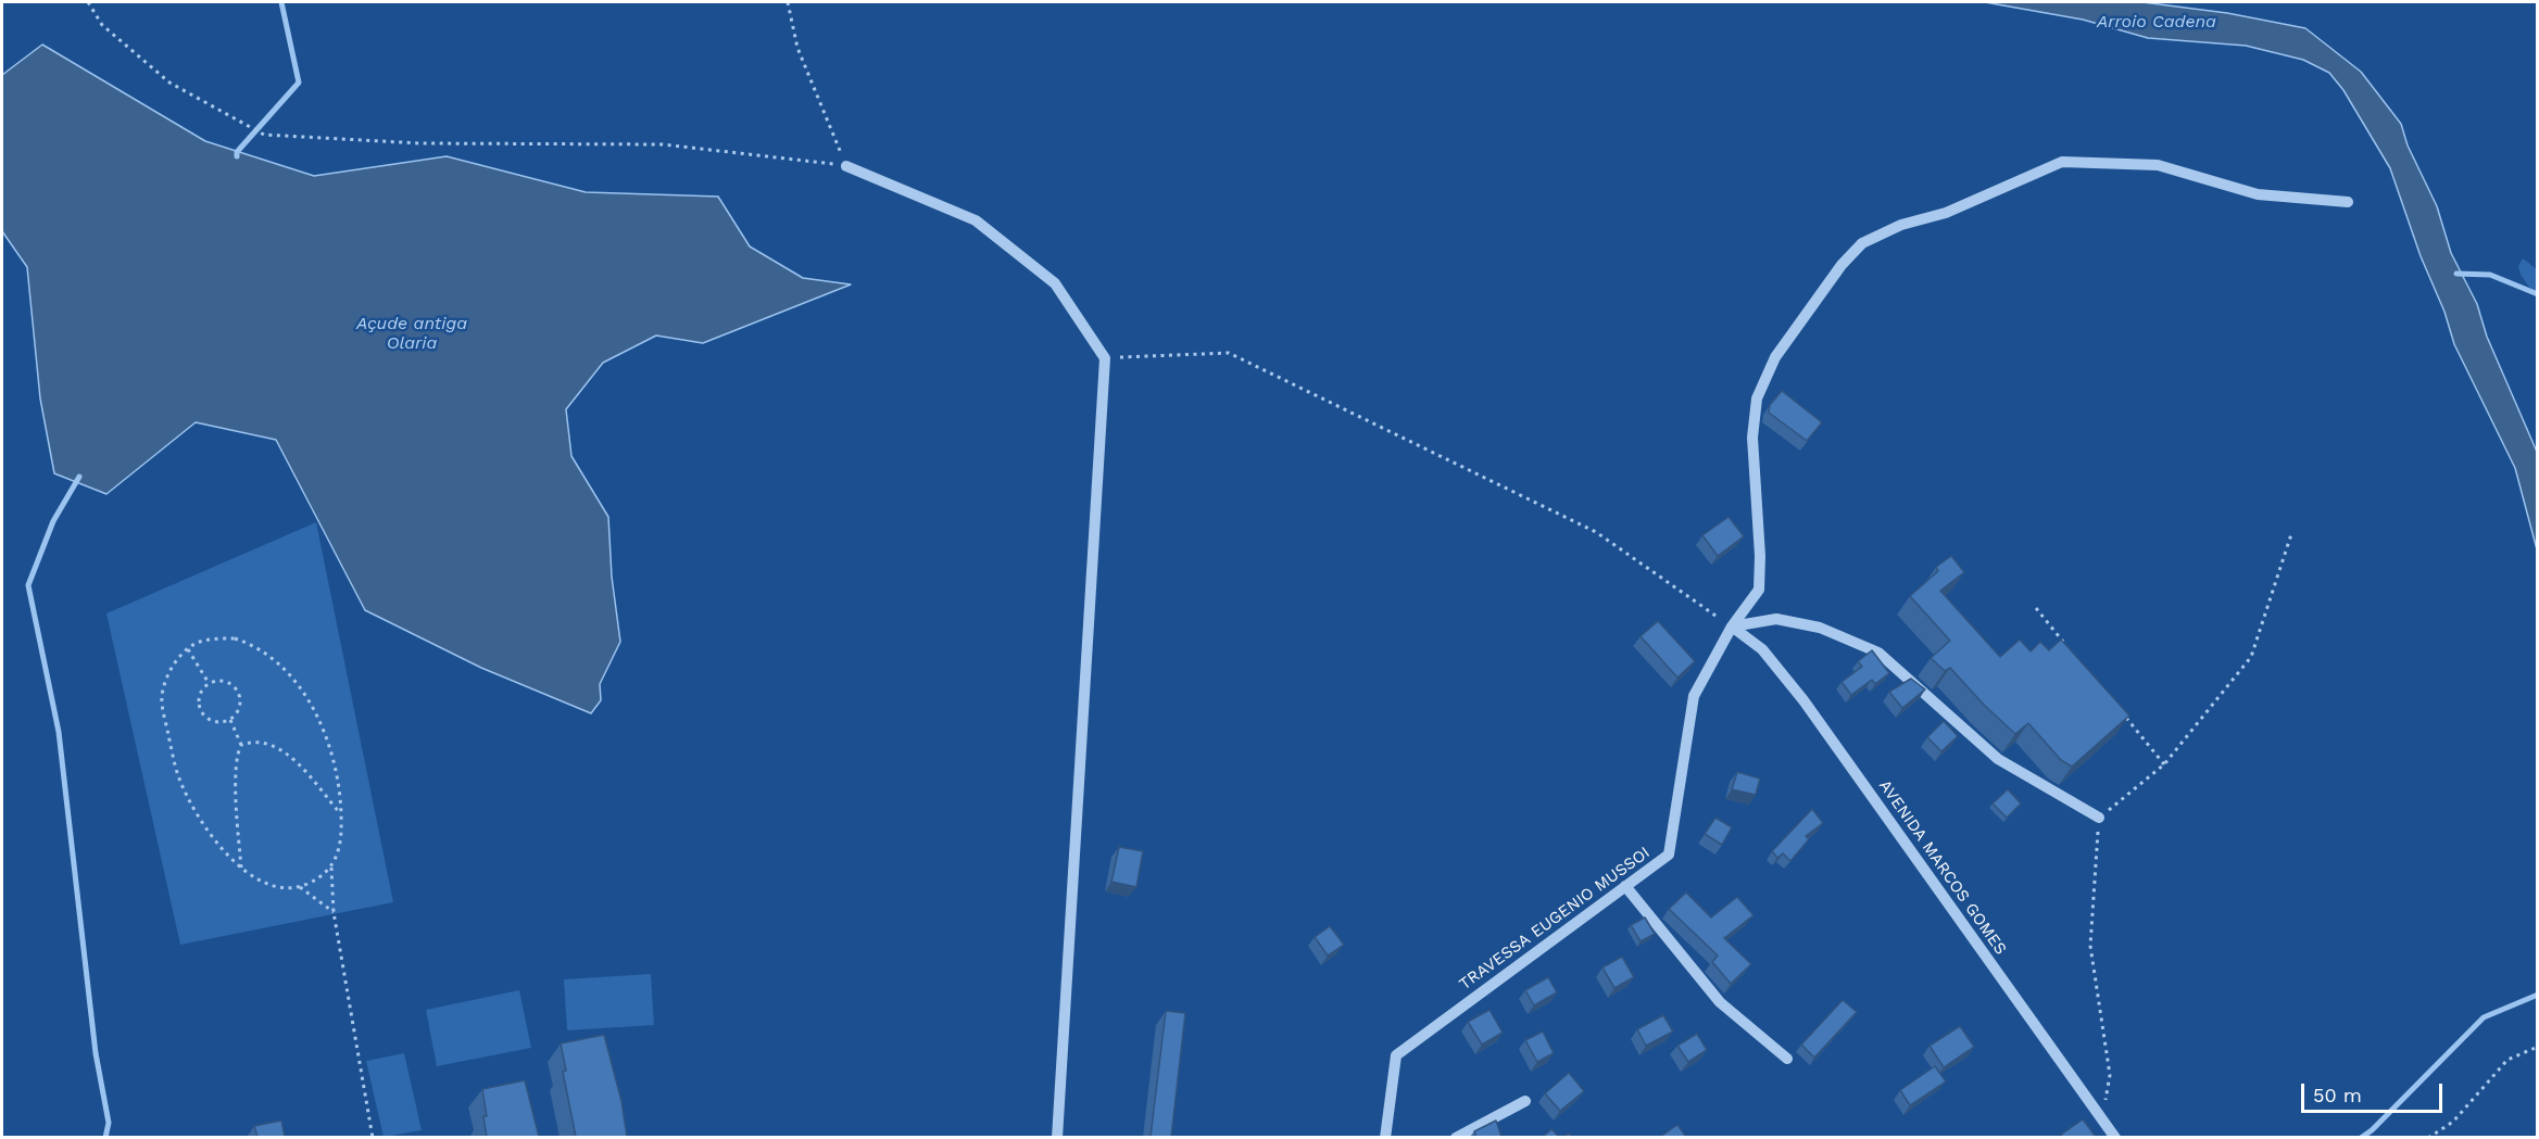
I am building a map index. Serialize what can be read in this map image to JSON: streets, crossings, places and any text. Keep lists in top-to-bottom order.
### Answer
{
  "streets": {
    "street": ["AVENIDA MARCOS GOMES", "TRAVESSA EUGENIO MUSSOI"]
  },
  "crossings": [
    ["AVENIDA MARCOS GOMES", "TRAVESSA EUGENIO MUSSOI"]
  ],
  "water": ["Arroio Cadena", "Açude antiga Olaria"],
  "scale_bar": "50 m"
}
